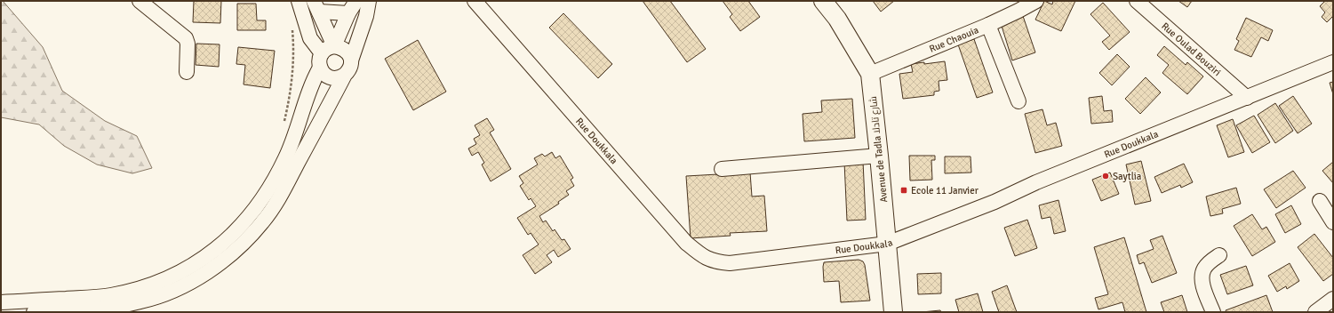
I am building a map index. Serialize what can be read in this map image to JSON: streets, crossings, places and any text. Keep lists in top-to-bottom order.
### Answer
{
  "streets": {
    "main road": ["Avenue de Tadla شارع تادلا"],
    "street": ["Rue Chaouia", "Rue Oulad Bouziri", "Rue Doukkala"]
  },
  "crossings": [
    ["Rue Chaouia", "Avenue de Tadla شارع تادلا"],
    ["Rue Oulad Bouziri", "Rue Doukkala"],
    ["Rue Doukkala", "Avenue de Tadla شارع تادلا"]
  ],
  "places": {
    "other": ["Saytlia"],
    "transit": ["Ecole 11 Janvier"]
  }
}
